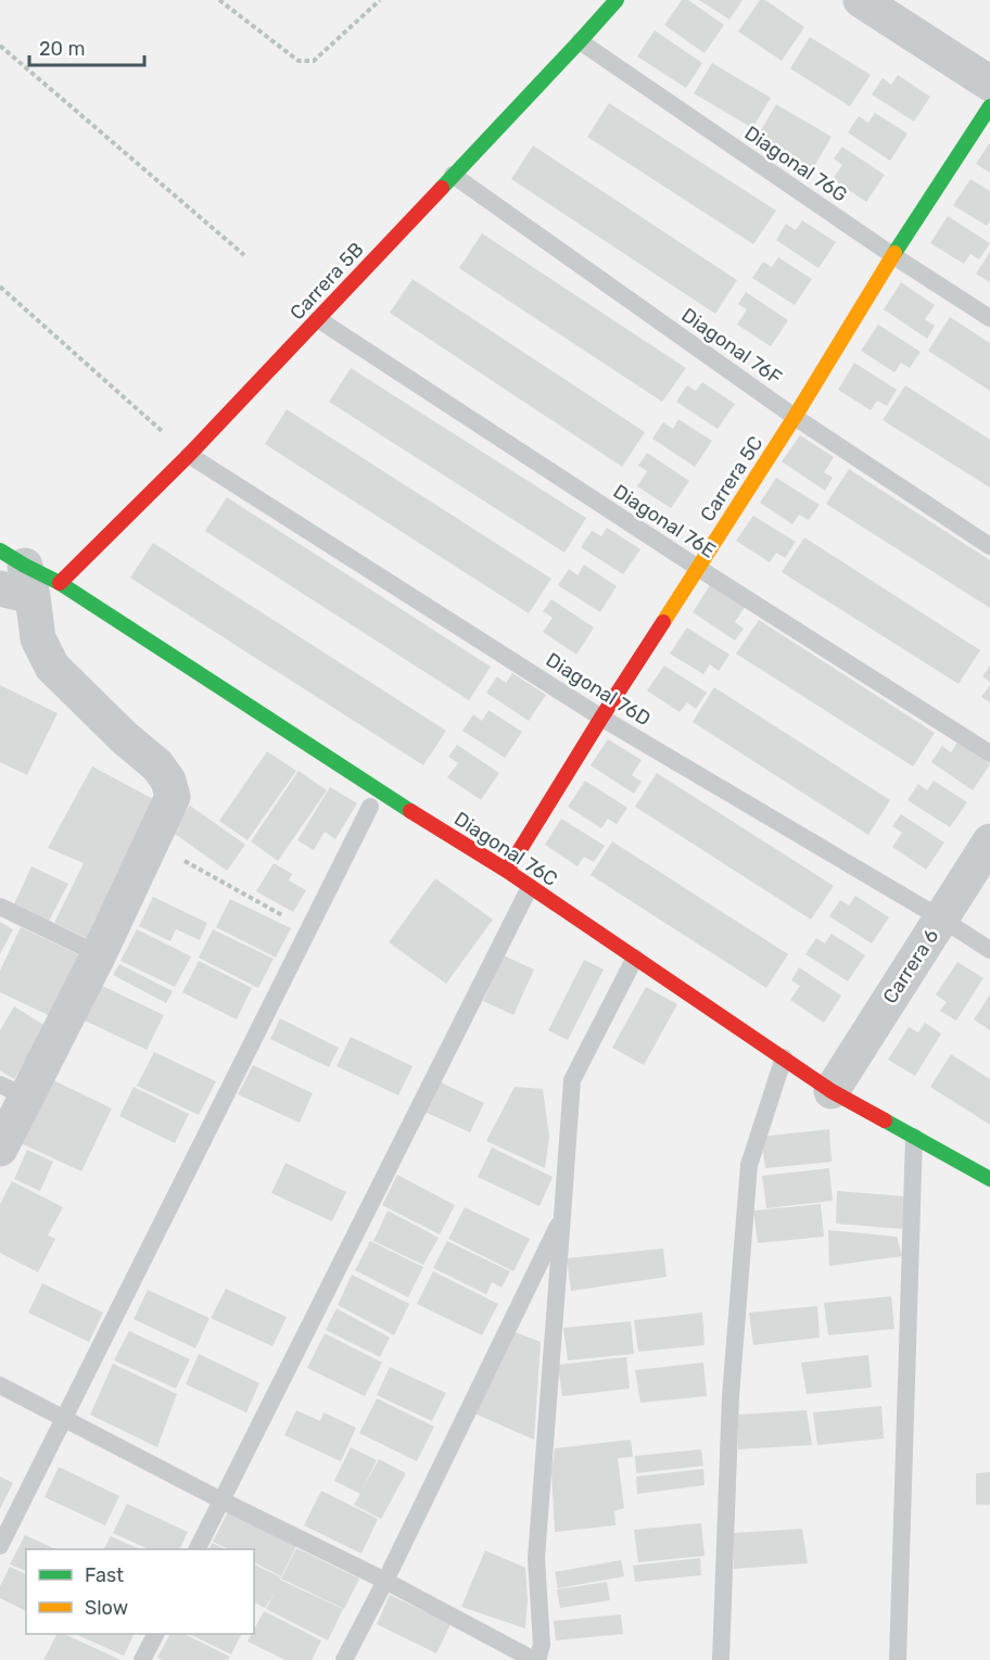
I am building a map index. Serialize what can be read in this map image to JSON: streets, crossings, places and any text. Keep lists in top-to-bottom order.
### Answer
{
  "streets": {
    "street": [
      "Carrera 5B",
      "Carrera 5C",
      "Diagonal 76C",
      "Carrera 6"
    ],
    "lane": [
      "Diagonal 76G",
      "Diagonal 76F",
      "Diagonal 76E",
      "Diagonal 76D"
    ]
  },
  "crossings": [
    ["Diagonal 76G", "Carrera 5B"],
    ["Diagonal 76G", "Carrera 5C"],
    ["Carrera 5B", "Diagonal 76F"],
    ["Carrera 5B", "Diagonal 76E"],
    ["Carrera 5B", "Diagonal 76D"],
    ["Carrera 5B", "Diagonal 76C"],
    ["Diagonal 76F", "Carrera 5C"],
    ["Carrera 5C", "Diagonal 76E"],
    ["Carrera 5C", "Diagonal 76D"],
    ["Carrera 5C", "Diagonal 76C"],
    ["Diagonal 76D", "Carrera 6"],
    ["Diagonal 76C", "Carrera 6"]
  ],
  "legend": ["Fast", "Slow"],
  "scale_bar": "20 m"
}
